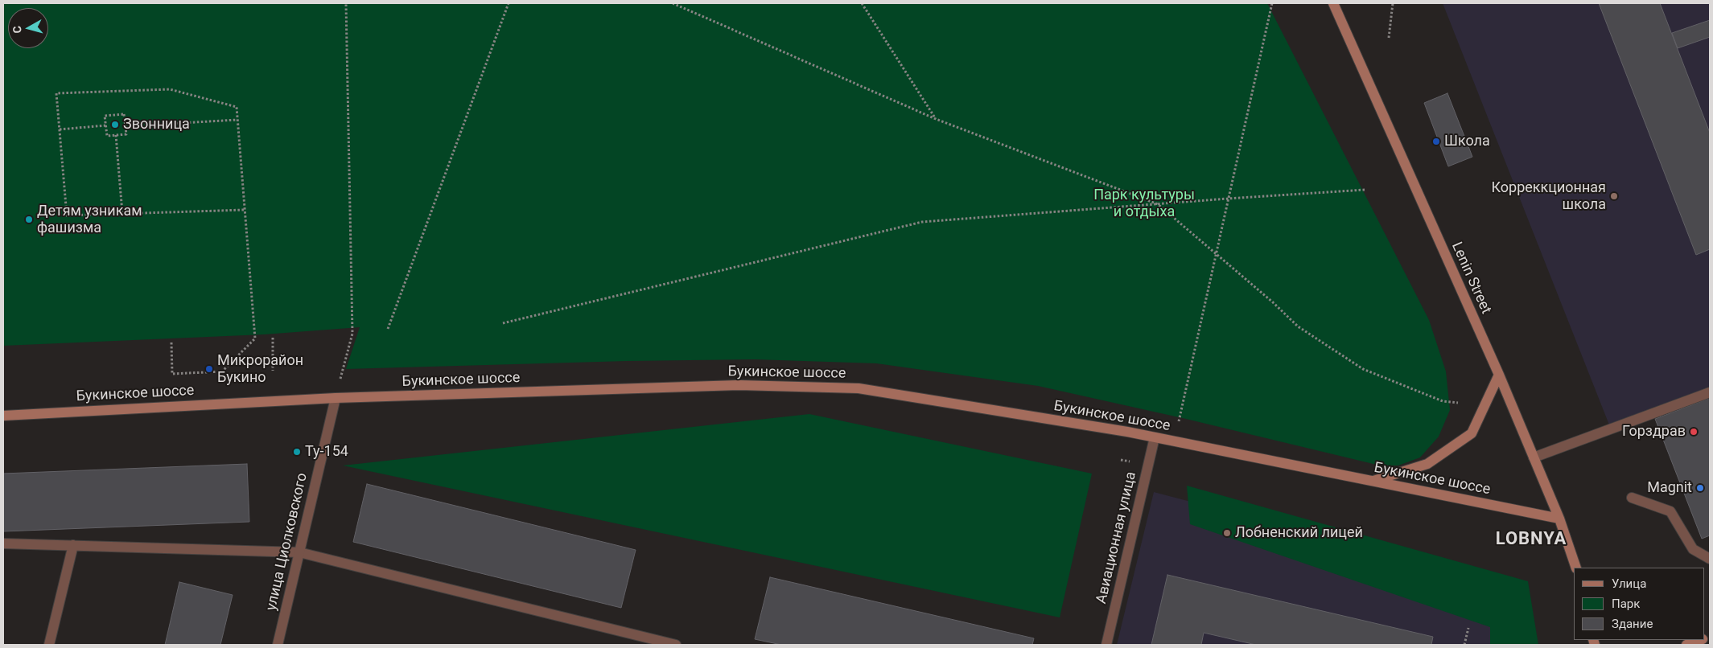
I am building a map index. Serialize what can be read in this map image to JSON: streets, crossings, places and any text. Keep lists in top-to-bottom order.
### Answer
{
  "streets": {
    "main road": ["Lenin Street", "Букинское шоссе"],
    "street": ["Авиационная улица", "улица Циолковского"]
  },
  "crossings": [
    ["Lenin Street", "Букинское шоссе"],
    ["Букинское шоссе", "Авиационная улица"],
    ["Букинское шоссе", "улица Циолковского"]
  ],
  "districts": ["LOBNYA"],
  "parks": ["Парк культуры и отдыха"],
  "places": [
    "Звонница",
    "Школа",
    "Корреккционная школа",
    "Детям узникам фашизма",
    "Микрорайон Букино",
    "Горздрав",
    "Ту-154",
    "Magnit",
    "Лобненский лицей"
  ],
  "legend": ["Улица", "Парк", "Здание"],
  "north": "left"
}
